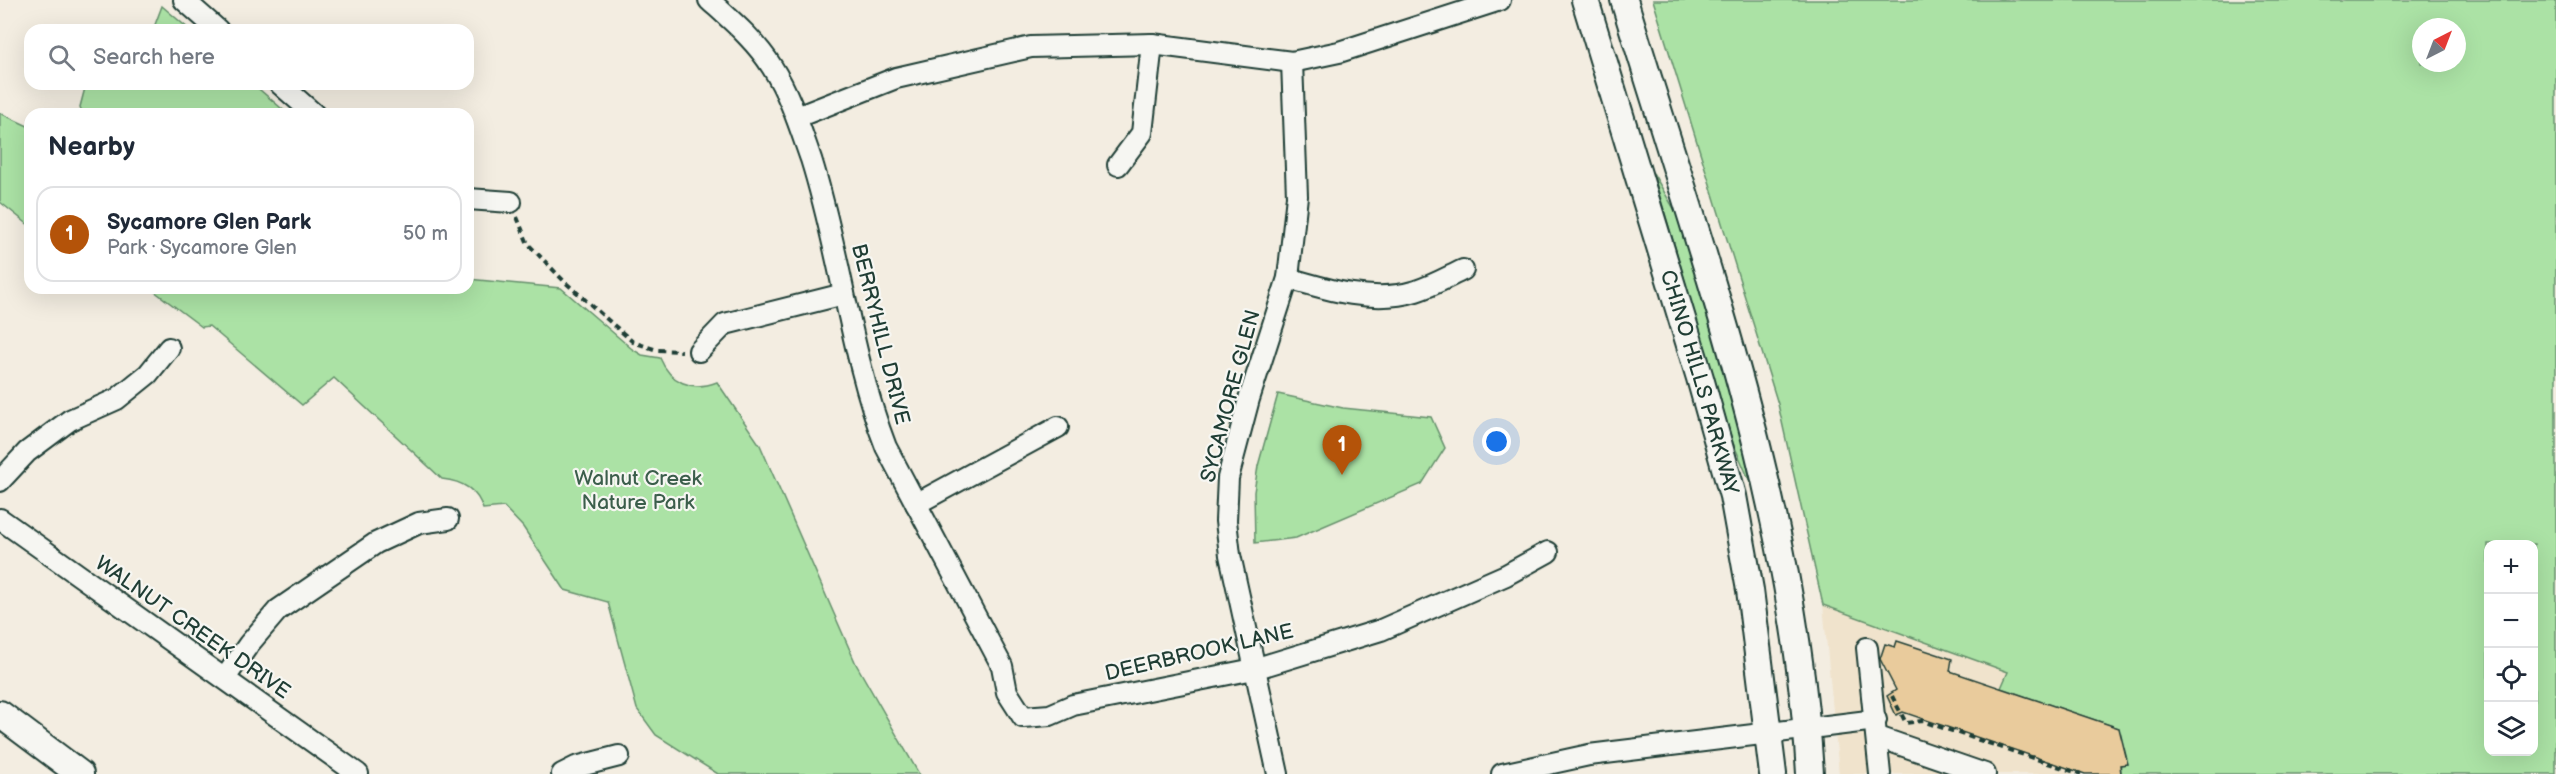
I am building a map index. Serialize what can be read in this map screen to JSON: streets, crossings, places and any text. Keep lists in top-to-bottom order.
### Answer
{
  "streets": {
    "main road": ["CHINO HILLS PARKWAY"],
    "street": [
      "BERRYHILL DRIVE",
      "SYCAMORE GLEN",
      "WALNUT CREEK DRIVE",
      "DEERBROOK LANE"
    ]
  },
  "crossings": [
    ["BERRYHILL DRIVE", "DEERBROOK LANE"],
    ["SYCAMORE GLEN", "DEERBROOK LANE"]
  ],
  "parks": ["Walnut Creek Nature Park"],
  "north": "top right",
  "page": {
    "search": "Search here",
    "heading": "Nearby",
    "list": [
      {
        "mark": "1",
        "name": "Sycamore Glen Park",
        "note": "Park · Sycamore Glen",
        "value": "50 m"
      }
    ],
    "pins": "1",
    "map_buttons": ["+", "−"]
  }
}
